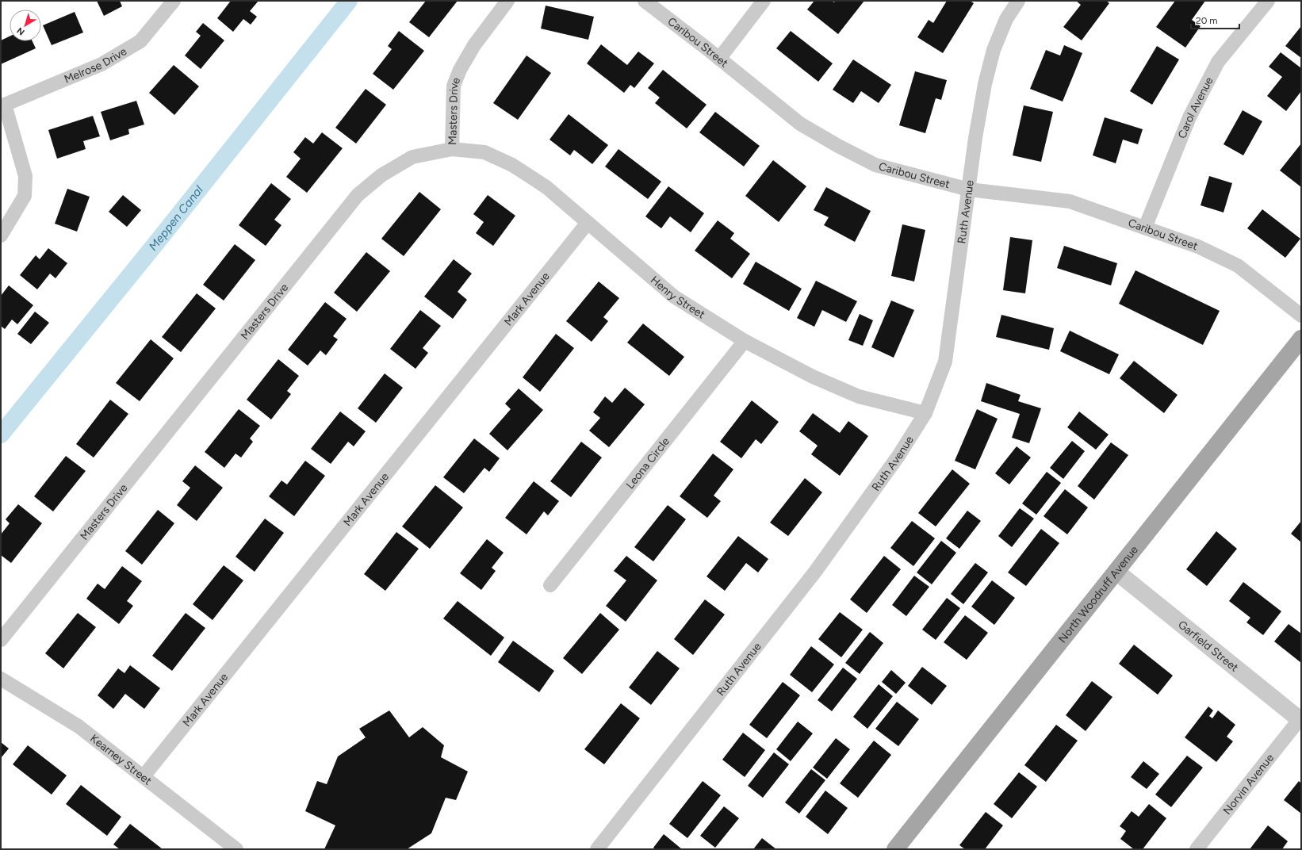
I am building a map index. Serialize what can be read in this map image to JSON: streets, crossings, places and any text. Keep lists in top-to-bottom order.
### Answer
{
  "streets": {
    "main road": ["North Woodruff Avenue"],
    "street": [
      "Caribou Street",
      "Melrose Drive",
      "Carol Avenue",
      "Masters Drive",
      "Ruth Avenue",
      "Henry Street",
      "Mark Avenue",
      "Leona Circle",
      "Garfield Street",
      "Kearney Street",
      "Norvin Avenue"
    ]
  },
  "crossings": [
    ["Caribou Street", "Carol Avenue"],
    ["Caribou Street", "Ruth Avenue"],
    ["Masters Drive", "Henry Street"],
    ["Ruth Avenue", "Henry Street"],
    ["Henry Street", "Mark Avenue"],
    ["Henry Street", "Leona Circle"],
    ["Mark Avenue", "Kearney Street"],
    ["North Woodruff Avenue", "Garfield Street"],
    ["Garfield Street", "Norvin Avenue"]
  ],
  "water": ["Meppen Canal"],
  "scale_bar": "20 m",
  "north": "bottom left"
}
